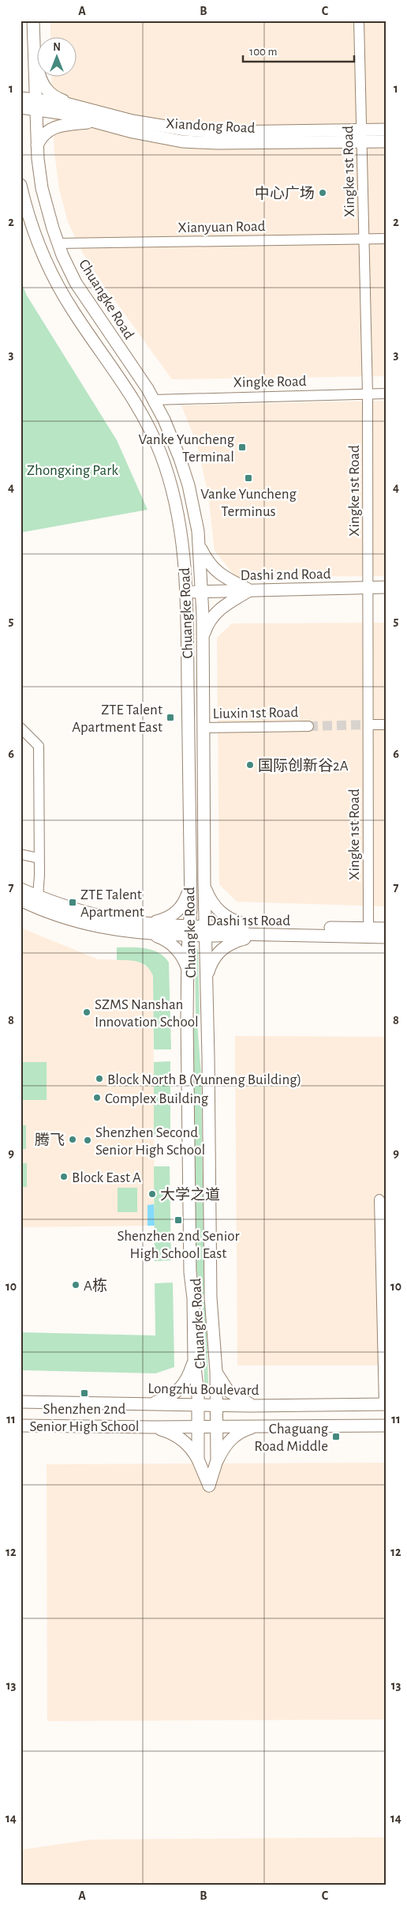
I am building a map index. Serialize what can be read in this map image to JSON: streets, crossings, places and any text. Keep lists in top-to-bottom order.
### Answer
{
  "streets": {
    "main road": [
      "Xiandong Road",
      "Chuangke Road",
      "Dashi 2nd Road",
      "Dashi 1st Road",
      "Longzhu Boulevard"
    ],
    "street": [
      "Xingke 1st Road",
      "Xianyuan Road",
      "Xingke Road",
      "Liuxin 1st Road"
    ]
  },
  "crossings": [
    ["Xiandong Road", "Xingke 1st Road"],
    ["Xiandong Road", "Chuangke Road"],
    ["Xingke 1st Road", "Xianyuan Road"],
    ["Xingke 1st Road", "Xingke Road"],
    ["Xingke 1st Road", "Dashi 2nd Road"],
    ["Xingke 1st Road", "Dashi 1st Road"],
    ["Xianyuan Road", "Chuangke Road"],
    ["Chuangke Road", "Xingke Road"],
    ["Chuangke Road", "Dashi 2nd Road"],
    ["Chuangke Road", "Liuxin 1st Road"],
    ["Chuangke Road", "Dashi 1st Road"],
    ["Chuangke Road", "Longzhu Boulevard"]
  ],
  "parks": ["Zhongxing Park"],
  "places": {
    "other": [
      "中心广场",
      "国际创新谷2A",
      "SZMS Nanshan Innovation School",
      "Block North B (Yunneng Building)",
      "Complex Building",
      "腾飞",
      "Shenzhen Second Senior High School",
      "Block East A",
      "大学之道",
      "A栋"
    ],
    "transit": [
      "Vanke Yuncheng Terminal",
      "Vanke Yuncheng Terminus",
      "ZTE Talent Apartment East",
      "ZTE Talent Apartment",
      "Shenzhen 2nd Senior High School East",
      "Shenzhen 2nd Senior High School",
      "Chaguang Road Middle"
    ]
  },
  "scale_bar": "100 m",
  "north": "top",
  "grid": {
    "columns": ["A", "B", "C"],
    "rows": [
      "1",
      "2",
      "3",
      "4",
      "5",
      "6",
      "7",
      "8",
      "9",
      "10",
      "11",
      "12",
      "13",
      "14"
    ]
  }
}
